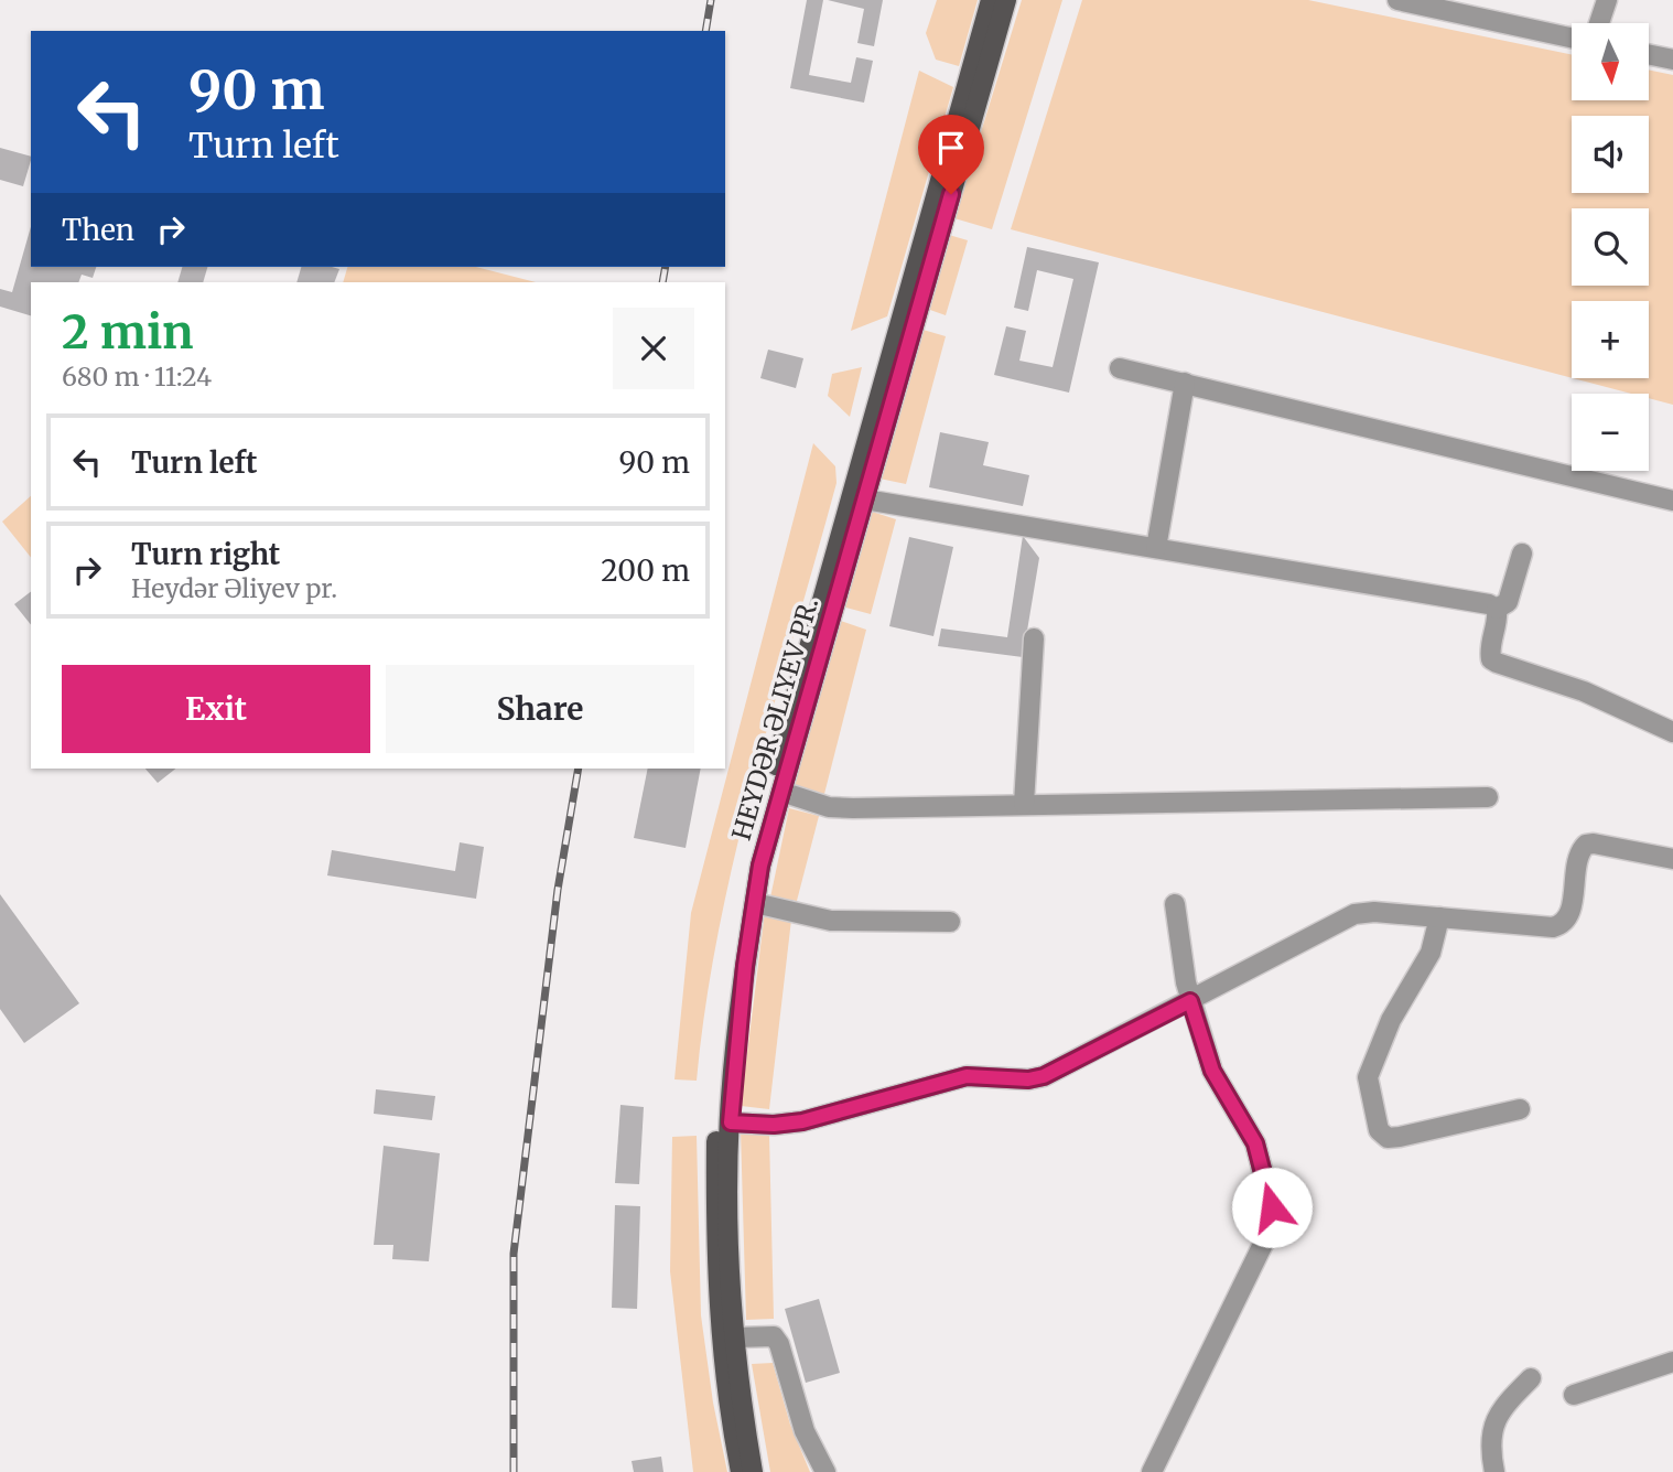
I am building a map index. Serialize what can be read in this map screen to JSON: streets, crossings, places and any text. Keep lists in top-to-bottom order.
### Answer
{
  "streets": {
    "main road": ["HEYDƏR ƏLIYEV PR."]
  },
  "north": "bottom",
  "page": {
    "map_buttons": ["+", "−"],
    "turn": ["90 m", "Turn left"],
    "then": "Then",
    "heading": ["2 min", "680 m · 11:24"],
    "list": [
      {
        "name": "Turn left",
        "value": "90 m"
      },
      {
        "name": "Turn right",
        "note": "Heydər Əliyev pr.",
        "value": "200 m"
      }
    ],
    "buttons": ["Exit", "Share"]
  }
}
